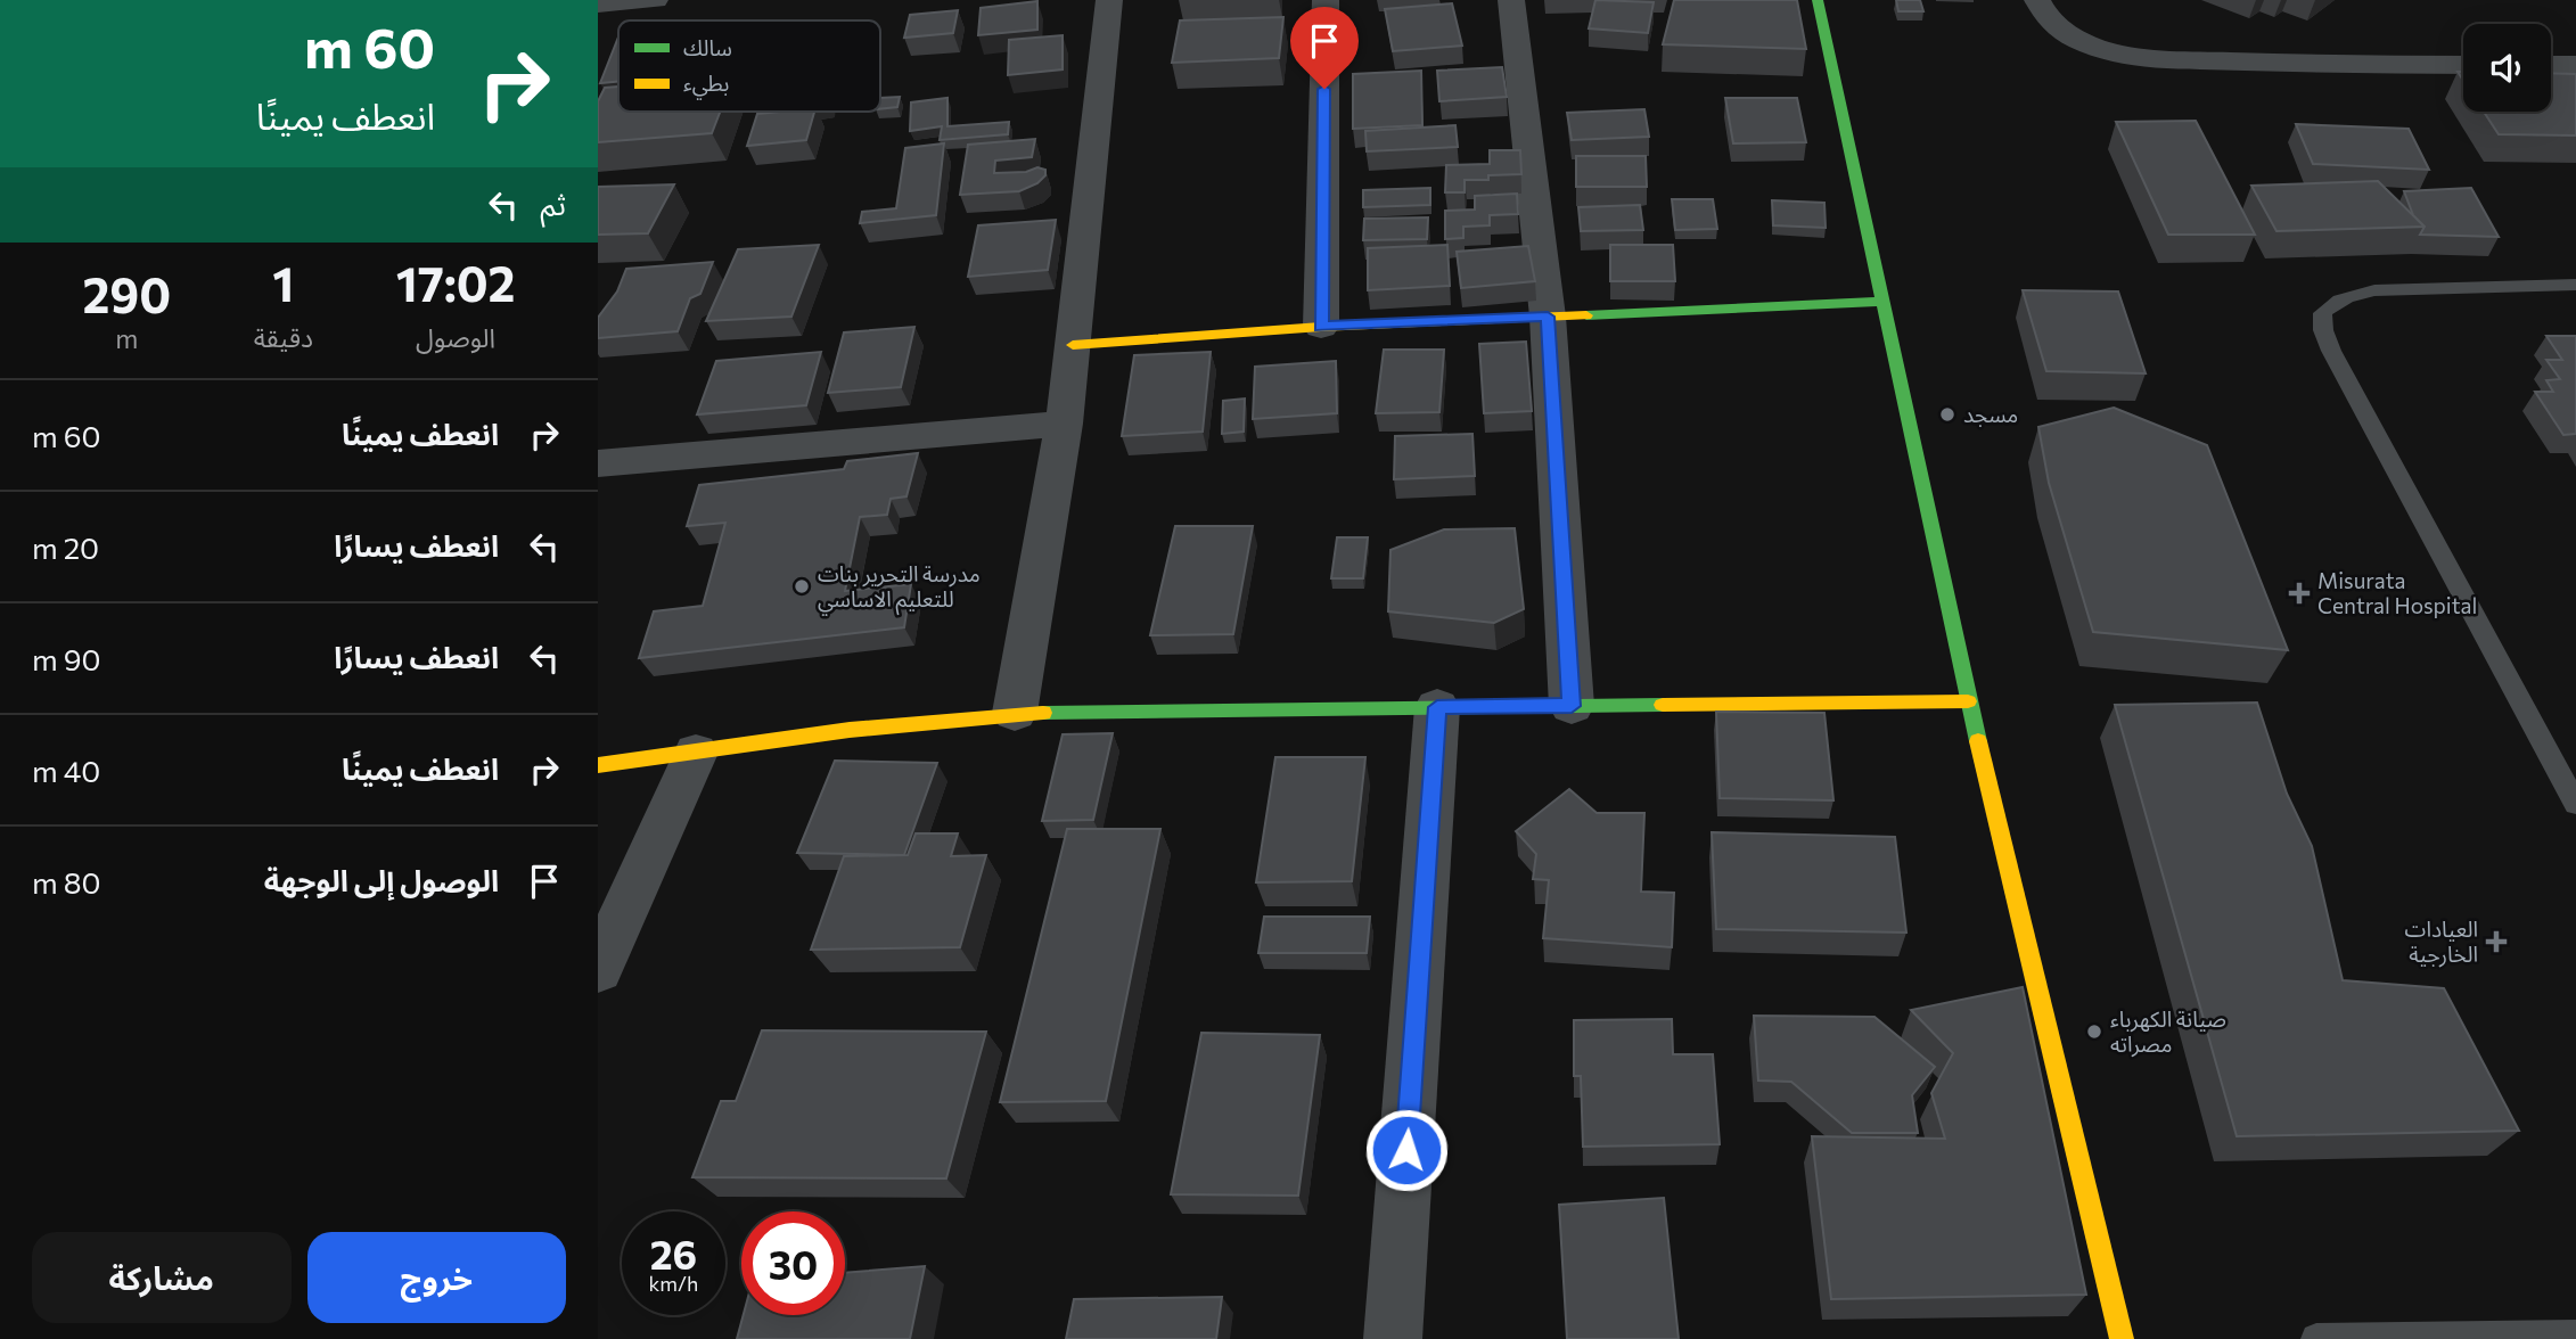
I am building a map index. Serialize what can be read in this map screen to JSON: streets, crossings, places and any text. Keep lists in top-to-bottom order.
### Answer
{
  "places": {
    "other": ["مسجد", "مدرسة التحرير بنات للتعليم الاساسي", "صيانة الكهرباء مصراته"],
    "health": ["Misurata Central Hospital", "العيادات الخارجية"]
  },
  "legend": ["سالك", "بطيء"],
  "page": {
    "turn": ["60 m", "انعطف يمينًا"],
    "then": "ثم",
    "eta": [
      "17:02",
      "الوصول",
      "1",
      "دقيقة",
      "290",
      "m"
    ],
    "list": [
      {
        "name": "انعطف يمينًا",
        "value": "60 m"
      },
      {
        "name": "انعطف يسارًا",
        "value": "20 m"
      },
      {
        "name": "انعطف يسارًا",
        "value": "90 m"
      },
      {
        "name": "انعطف يمينًا",
        "value": "40 m"
      },
      {
        "name": "الوصول إلى الوجهة",
        "value": "80 m"
      }
    ],
    "speed": "26 km/h",
    "limit": "30",
    "buttons": ["خروج", "مشاركة"]
  }
}
